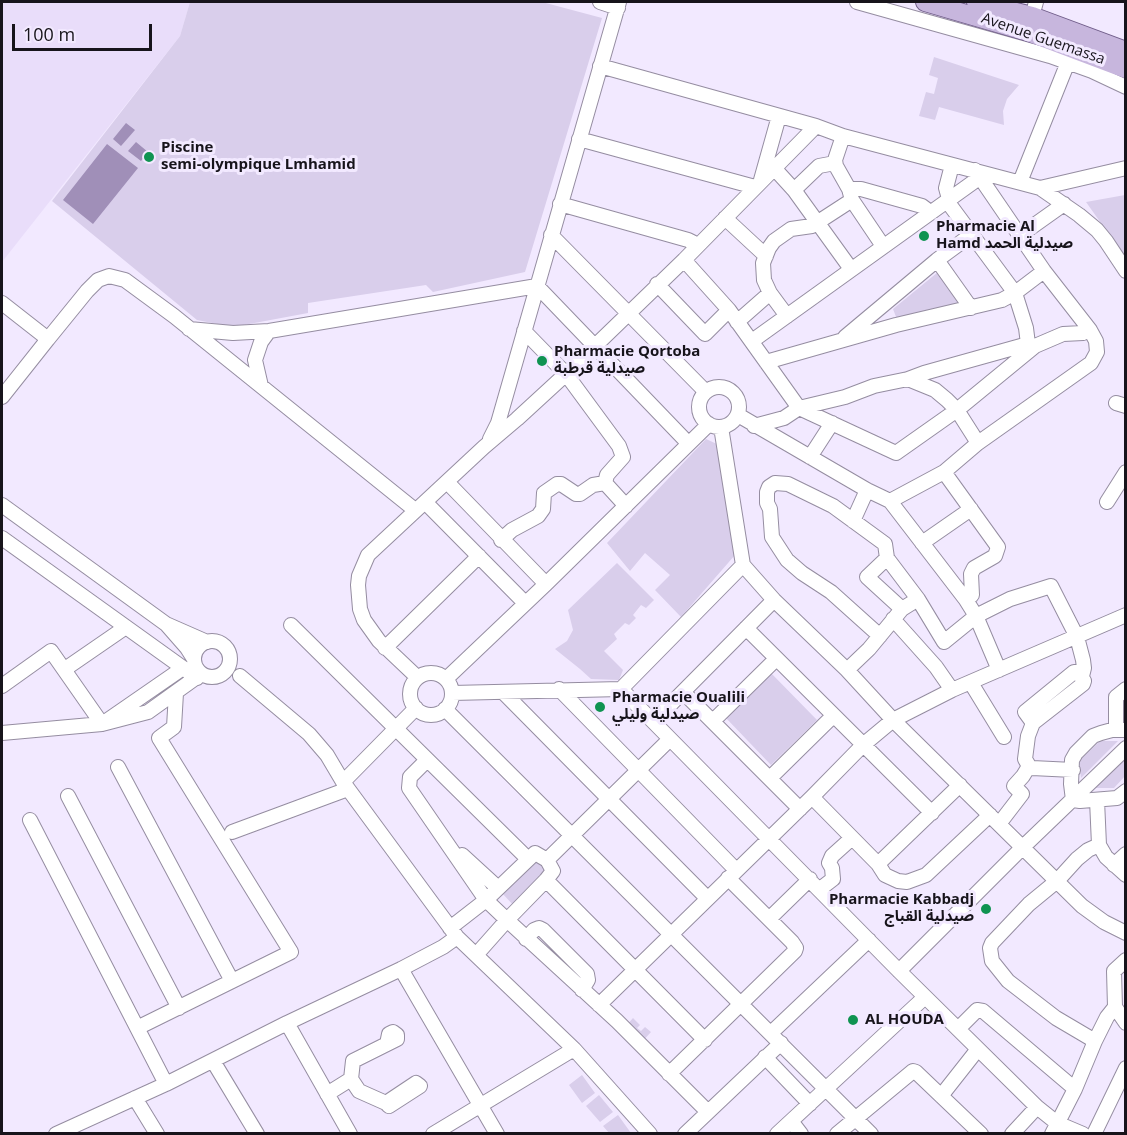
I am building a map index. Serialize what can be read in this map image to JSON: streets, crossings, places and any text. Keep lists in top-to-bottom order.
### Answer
{
  "streets": {
    "main road": ["Avenue Guemassa"]
  },
  "places": [
    "Piscine semi-olympique Lmhamid",
    "Pharmacie Al Hamd صيدلية الحمد",
    "Pharmacie Qortoba صيدلية قرطبة",
    "Pharmacie Oualili صيدلية وليلي",
    "Pharmacie Kabbadj صيدلية القباج",
    "AL HOUDA"
  ],
  "scale_bar": "100 m"
}
